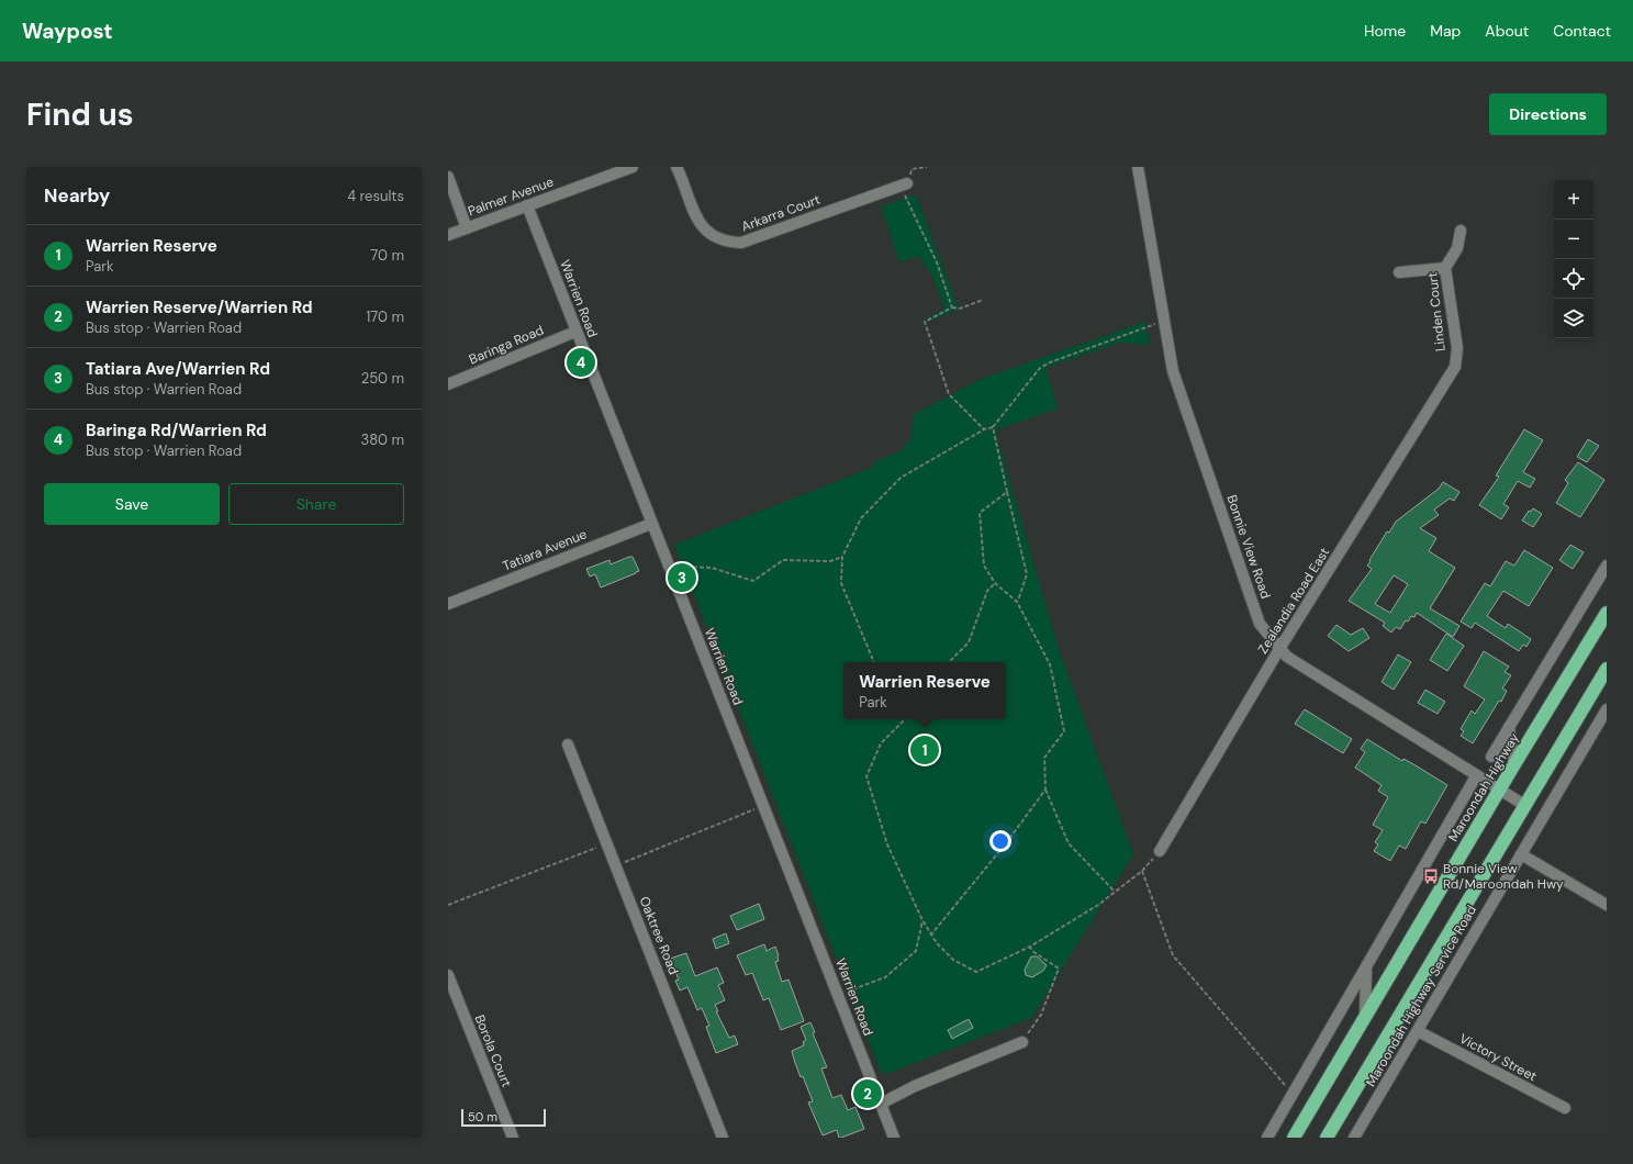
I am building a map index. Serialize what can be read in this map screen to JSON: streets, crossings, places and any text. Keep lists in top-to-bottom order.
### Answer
{
  "streets": {
    "highway": ["Maroondah Highway"],
    "street": [
      "Palmer Avenue",
      "Arkarra Court",
      "Warrien Road",
      "Linden Court",
      "Baringa Road",
      "Bonnie View Road",
      "Tatiara Avenue",
      "Zealandia Road East",
      "Oaktree Road",
      "Maroondah Highway Service Road",
      "Borola Court",
      "Victory Street"
    ]
  },
  "crossings": [
    ["Palmer Avenue", "Warrien Road"],
    ["Warrien Road", "Baringa Road"],
    ["Warrien Road", "Tatiara Avenue"],
    ["Linden Court", "Zealandia Road East"],
    ["Bonnie View Road", "Zealandia Road East"],
    ["Bonnie View Road", "Maroondah Highway"],
    ["Maroondah Highway Service Road", "Victory Street"]
  ],
  "places": {
    "bus stop": ["Bonnie View Rd/Maroondah Hwy"]
  },
  "scale_bar": "50 m",
  "page": {
    "header": "Waypost",
    "nav": [
      "Home",
      "Map",
      "About",
      "Contact"
    ],
    "buttons": [
      "Directions",
      ["Save", "Share"]
    ],
    "title": "Find us",
    "heading": ["Nearby", "4 results"],
    "map_buttons": ["+", "−"],
    "list": [
      {
        "mark": "1",
        "name": "Warrien Reserve",
        "note": "Park",
        "value": "70 m"
      },
      {
        "mark": "2",
        "name": "Warrien Reserve/Warrien Rd",
        "note": "Bus stop · Warrien Road",
        "value": "170 m"
      },
      {
        "mark": "3",
        "name": "Tatiara Ave/Warrien Rd",
        "note": "Bus stop · Warrien Road",
        "value": "250 m"
      },
      {
        "mark": "4",
        "name": "Baringa Rd/Warrien Rd",
        "note": "Bus stop · Warrien Road",
        "value": "380 m"
      }
    ],
    "pins": [
      "4",
      "3",
      "1",
      "2"
    ],
    "popup": ["Warrien Reserve", "Park"],
    "scale": "50 m"
  }
}
